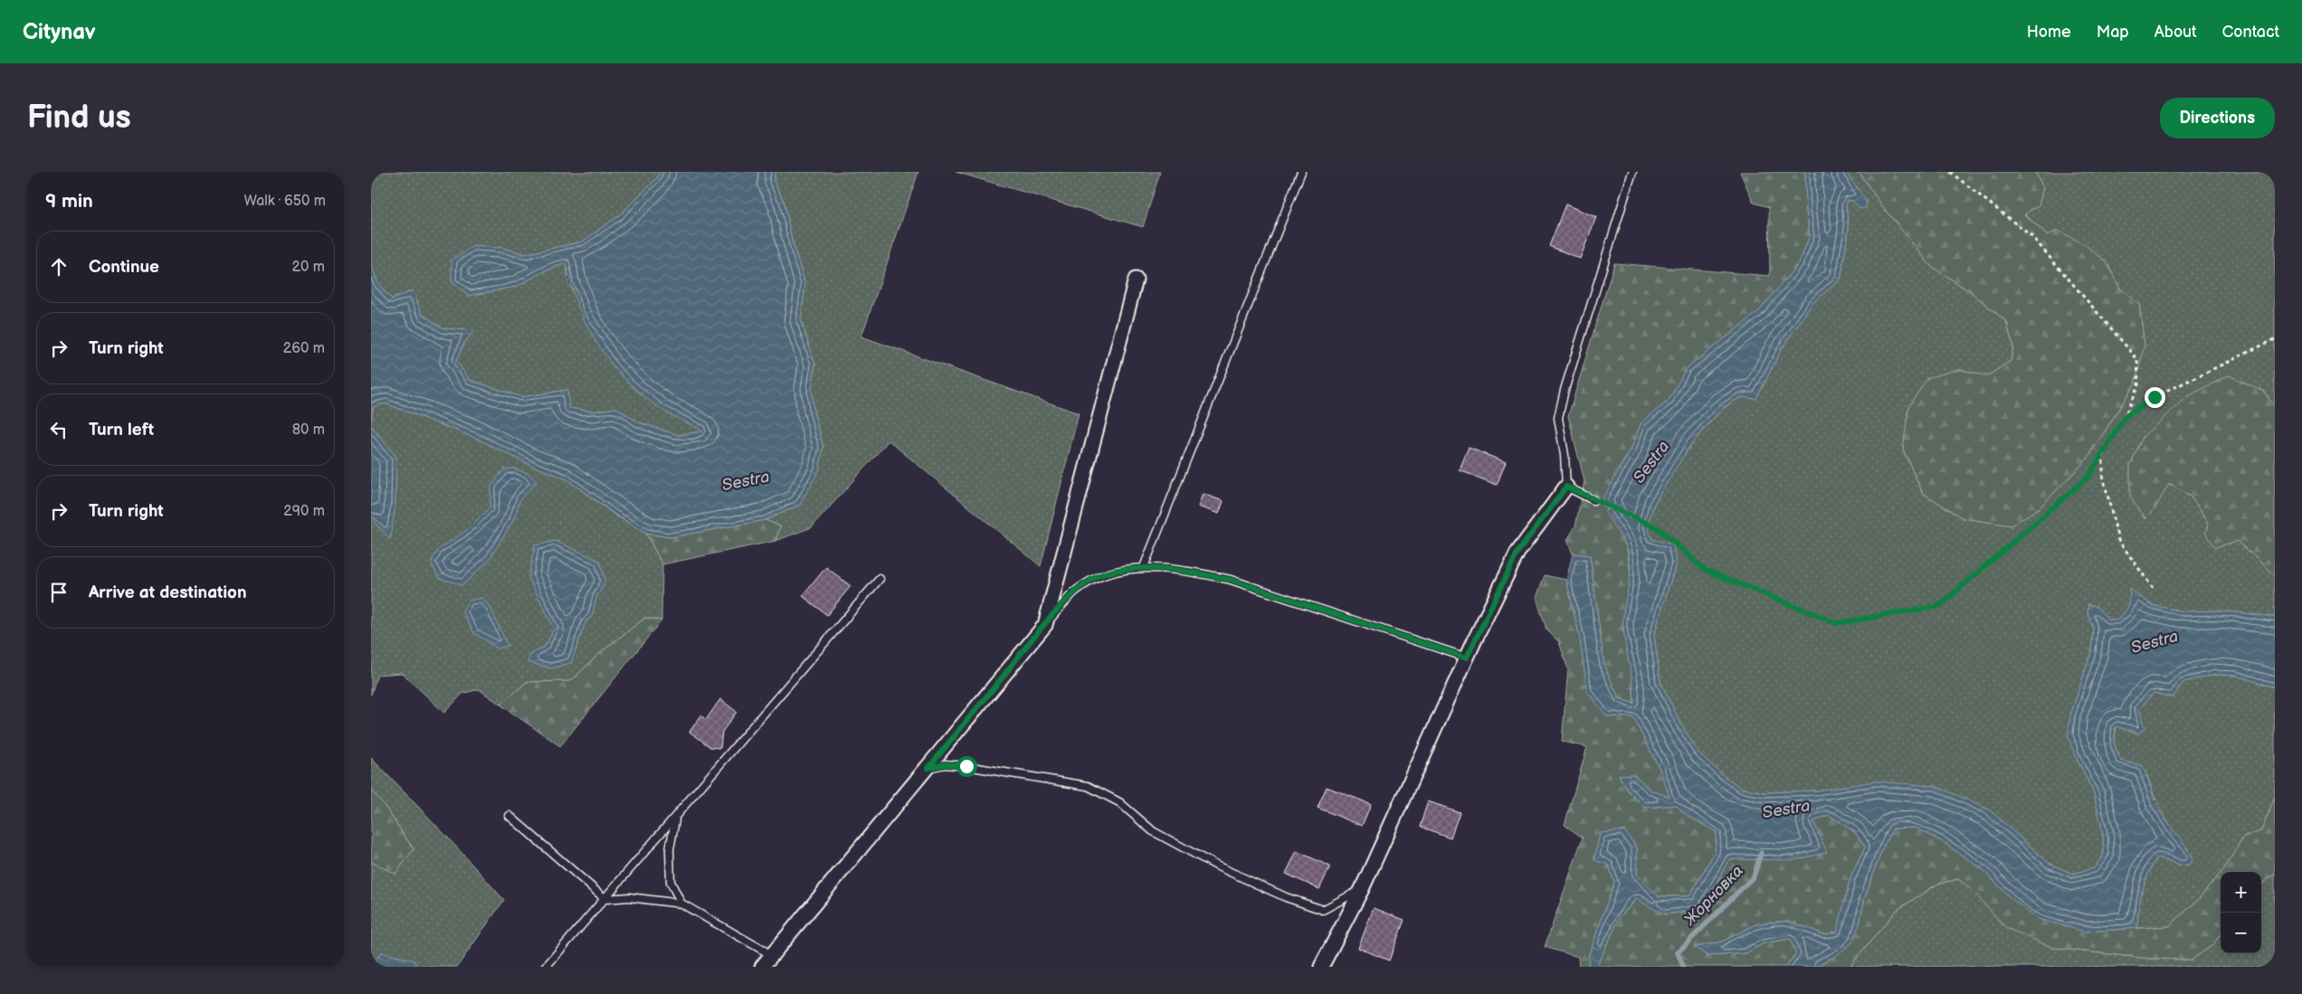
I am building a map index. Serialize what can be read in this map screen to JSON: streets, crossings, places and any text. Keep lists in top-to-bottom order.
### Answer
{
  "water": ["Sestra", "Жорновка"],
  "page": {
    "header": "Citynav",
    "nav": [
      "Home",
      "Map",
      "About",
      "Contact"
    ],
    "buttons": "Directions",
    "title": "Find us",
    "heading": ["9 min", "Walk · 650 m"],
    "list": [
      ["Continue", "20 m"],
      ["Turn right", "260 m"],
      ["Turn left", "80 m"],
      ["Turn right", "290 m"],
      "Arrive at destination"
    ],
    "map_buttons": ["+", "−"]
  }
}
